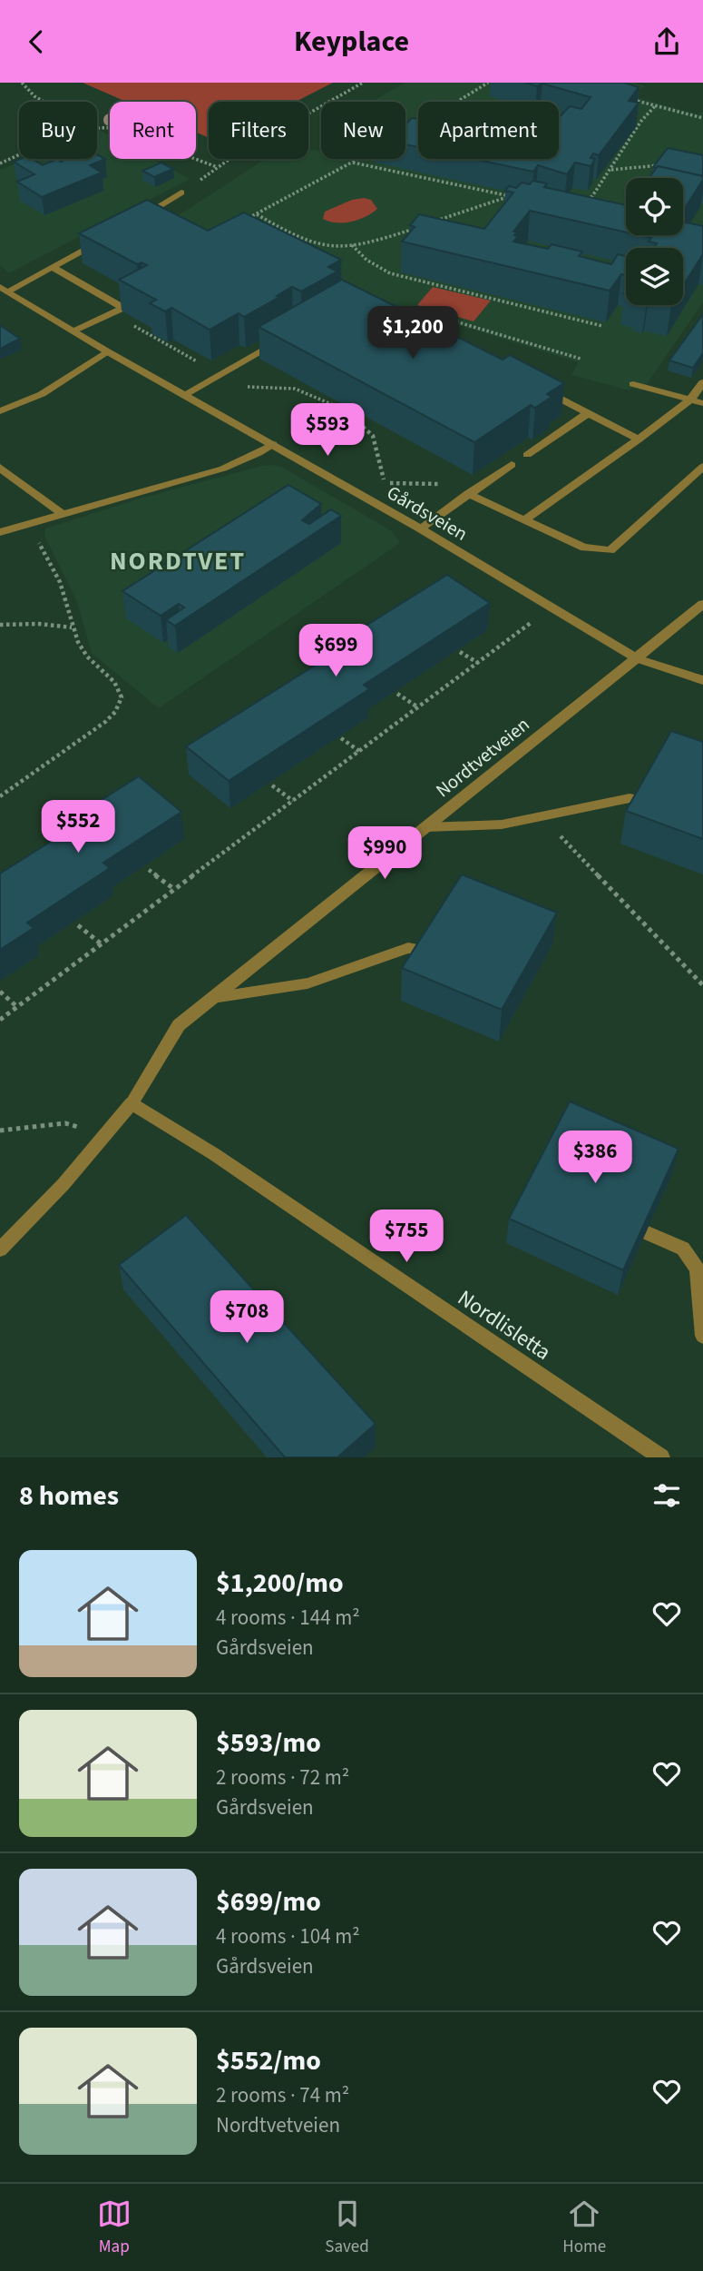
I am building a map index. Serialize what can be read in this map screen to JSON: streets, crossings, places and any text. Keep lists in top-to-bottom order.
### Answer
{
  "streets": {
    "street": ["Gårdsveien", "Nordtvetveien", "Nordlisletta"]
  },
  "crossings": [
    ["Gårdsveien", "Nordtvetveien"],
    ["Nordtvetveien", "Nordlisletta"]
  ],
  "districts": ["NORDTVET"],
  "page": {
    "header": "Keyplace",
    "chip": [
      "Buy",
      "Rent",
      "Filters",
      "New",
      "Apartment"
    ],
    "price": [
      "$1,200",
      "$593",
      "$699",
      "$552",
      "$990",
      "$386",
      "$755",
      "$708"
    ],
    "heading": "8 homes",
    "list": [
      {
        "name": "$1,200/mo",
        "note": "4 rooms · 144 m² · Gårdsveien"
      },
      {
        "name": "$593/mo",
        "note": "2 rooms · 72 m² · Gårdsveien"
      },
      {
        "name": "$699/mo",
        "note": "4 rooms · 104 m² · Gårdsveien"
      },
      {
        "name": "$552/mo",
        "note": "2 rooms · 74 m² · Nordtvetveien"
      }
    ],
    "tabs": ["Map", "Saved", "Home"]
  }
}
